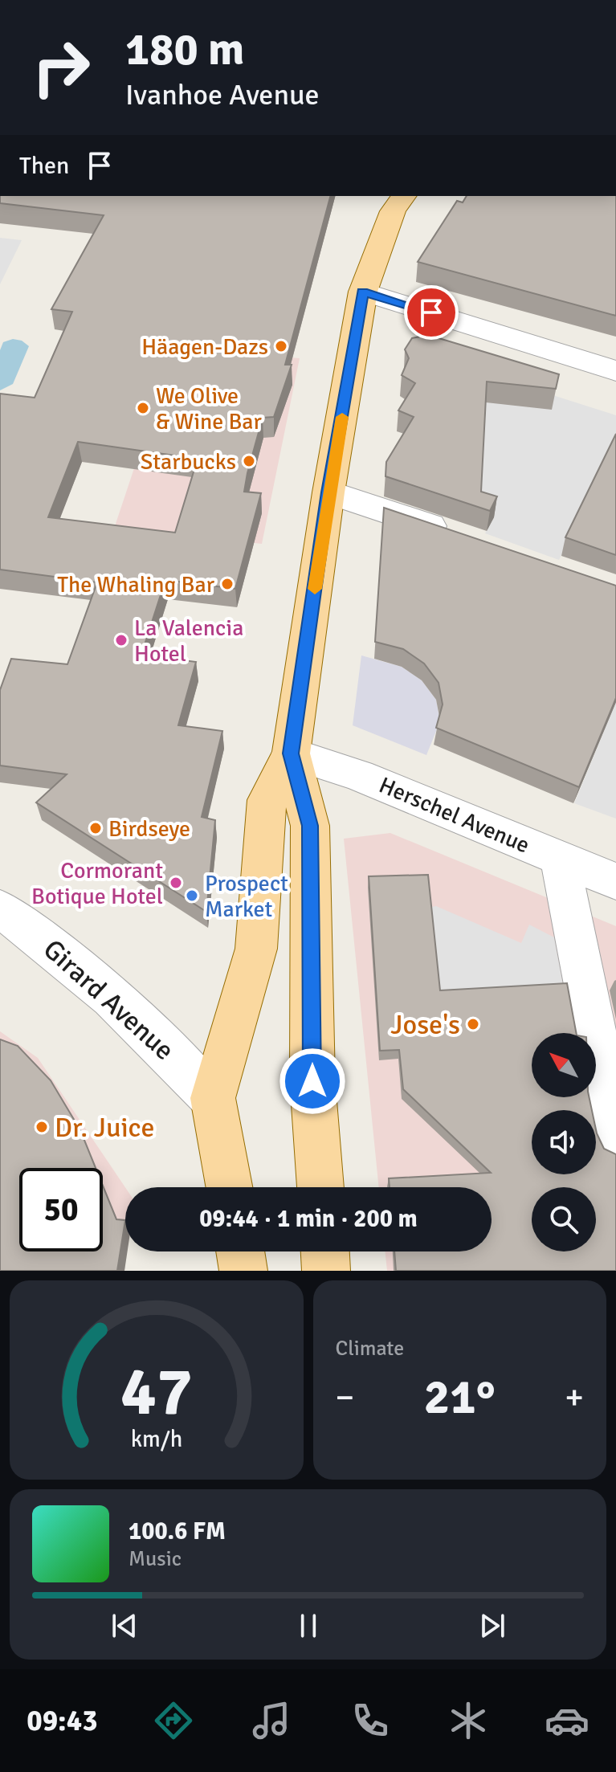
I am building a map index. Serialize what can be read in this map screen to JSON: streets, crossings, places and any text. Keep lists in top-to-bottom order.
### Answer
{
  "streets": {
    "street": ["Herschel Avenue", "Girard Avenue"]
  },
  "places": [
    "Häagen-Dazs",
    "We Olive & Wine Bar",
    "Starbucks",
    "The Whaling Bar",
    "La Valencia Hotel",
    "Birdseye",
    "Cormorant Botique Hotel",
    "Prospect Market",
    "Jose's",
    "Dr. Juice"
  ],
  "north": "top left",
  "page": {
    "turn": ["180 m", "Ivanhoe Avenue"],
    "then": "Then",
    "limit": "50",
    "trip": "09:44 · 1 min · 200 m",
    "tile": "Climate",
    "heat": ["−", "21°", "+"],
    "song": ["100.6 FM", "Music"],
    "tabs": "09:43",
    "gauge": ["47", "km/h"]
  }
}
